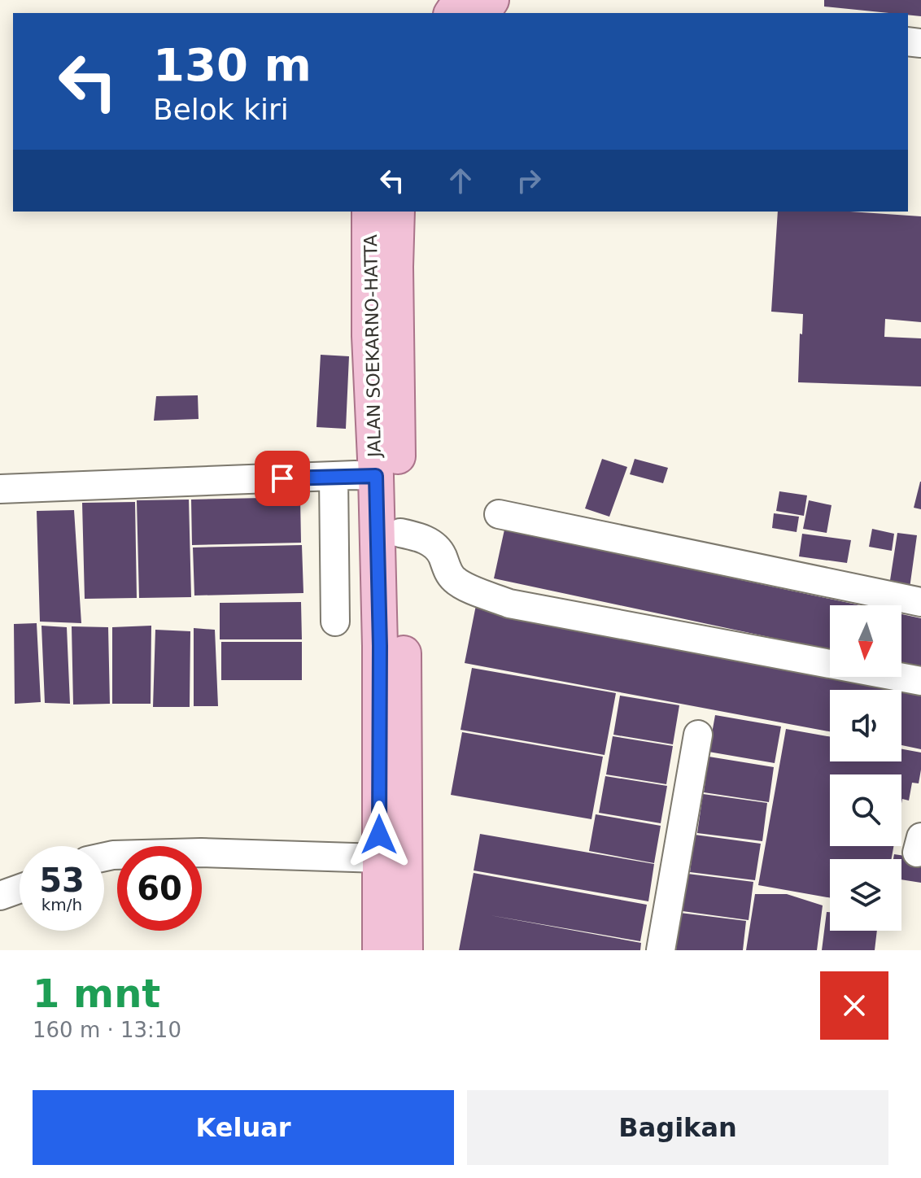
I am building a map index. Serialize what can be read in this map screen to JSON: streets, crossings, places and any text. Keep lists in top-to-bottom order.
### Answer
{
  "streets": {
    "main road": ["JALAN SOEKARNO-HATTA"]
  },
  "north": "bottom",
  "page": {
    "turn": ["130 m", "Belok kiri"],
    "speed": "53 km/h",
    "limit": "60",
    "heading": ["1 mnt", "160 m · 13:10"],
    "buttons": ["Keluar", "Bagikan"]
  }
}
